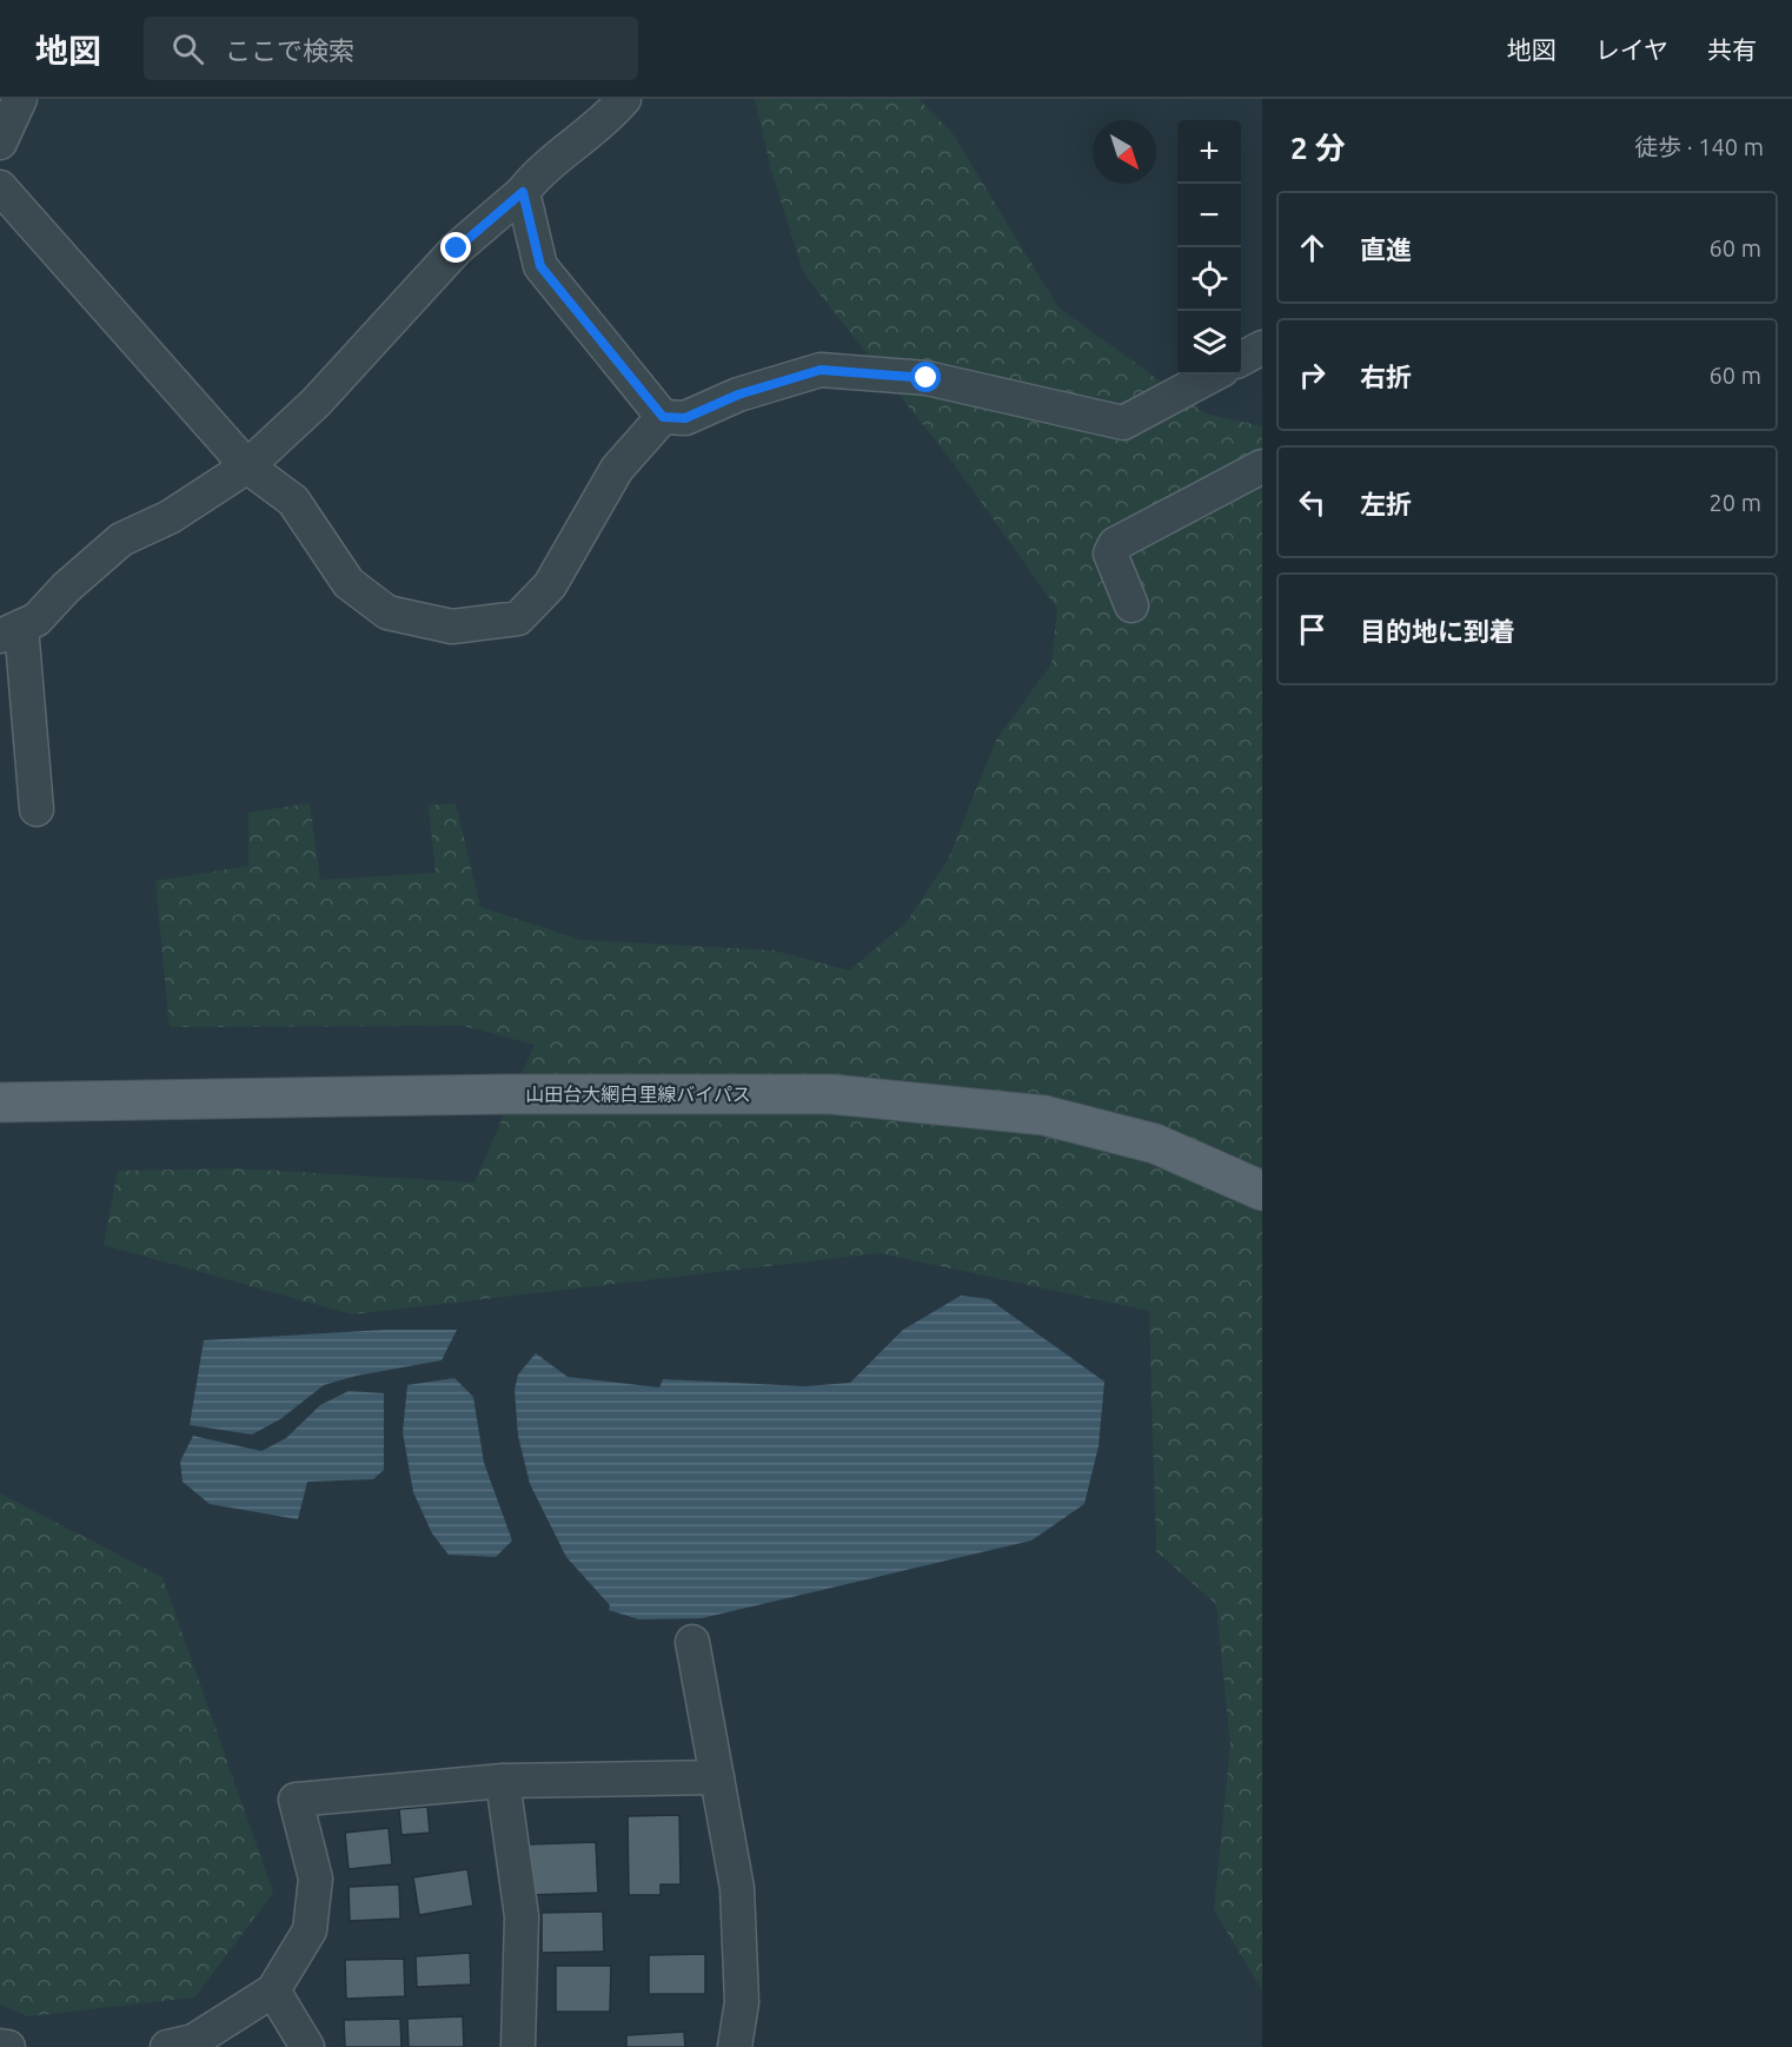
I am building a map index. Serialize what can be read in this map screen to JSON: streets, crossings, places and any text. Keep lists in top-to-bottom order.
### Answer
{
  "streets": {
    "main road": ["山田台大網白里線バイパス"]
  },
  "north": "bottom right",
  "page": {
    "header": "地図",
    "search": "ここで検索",
    "nav": ["地図", "レイヤ", "共有"],
    "heading": ["2 分", "徒歩 · 140 m"],
    "map_buttons": ["+", "−"],
    "list": [
      ["直進", "60 m"],
      ["右折", "60 m"],
      ["左折", "20 m"],
      "目的地に到着"
    ]
  }
}
